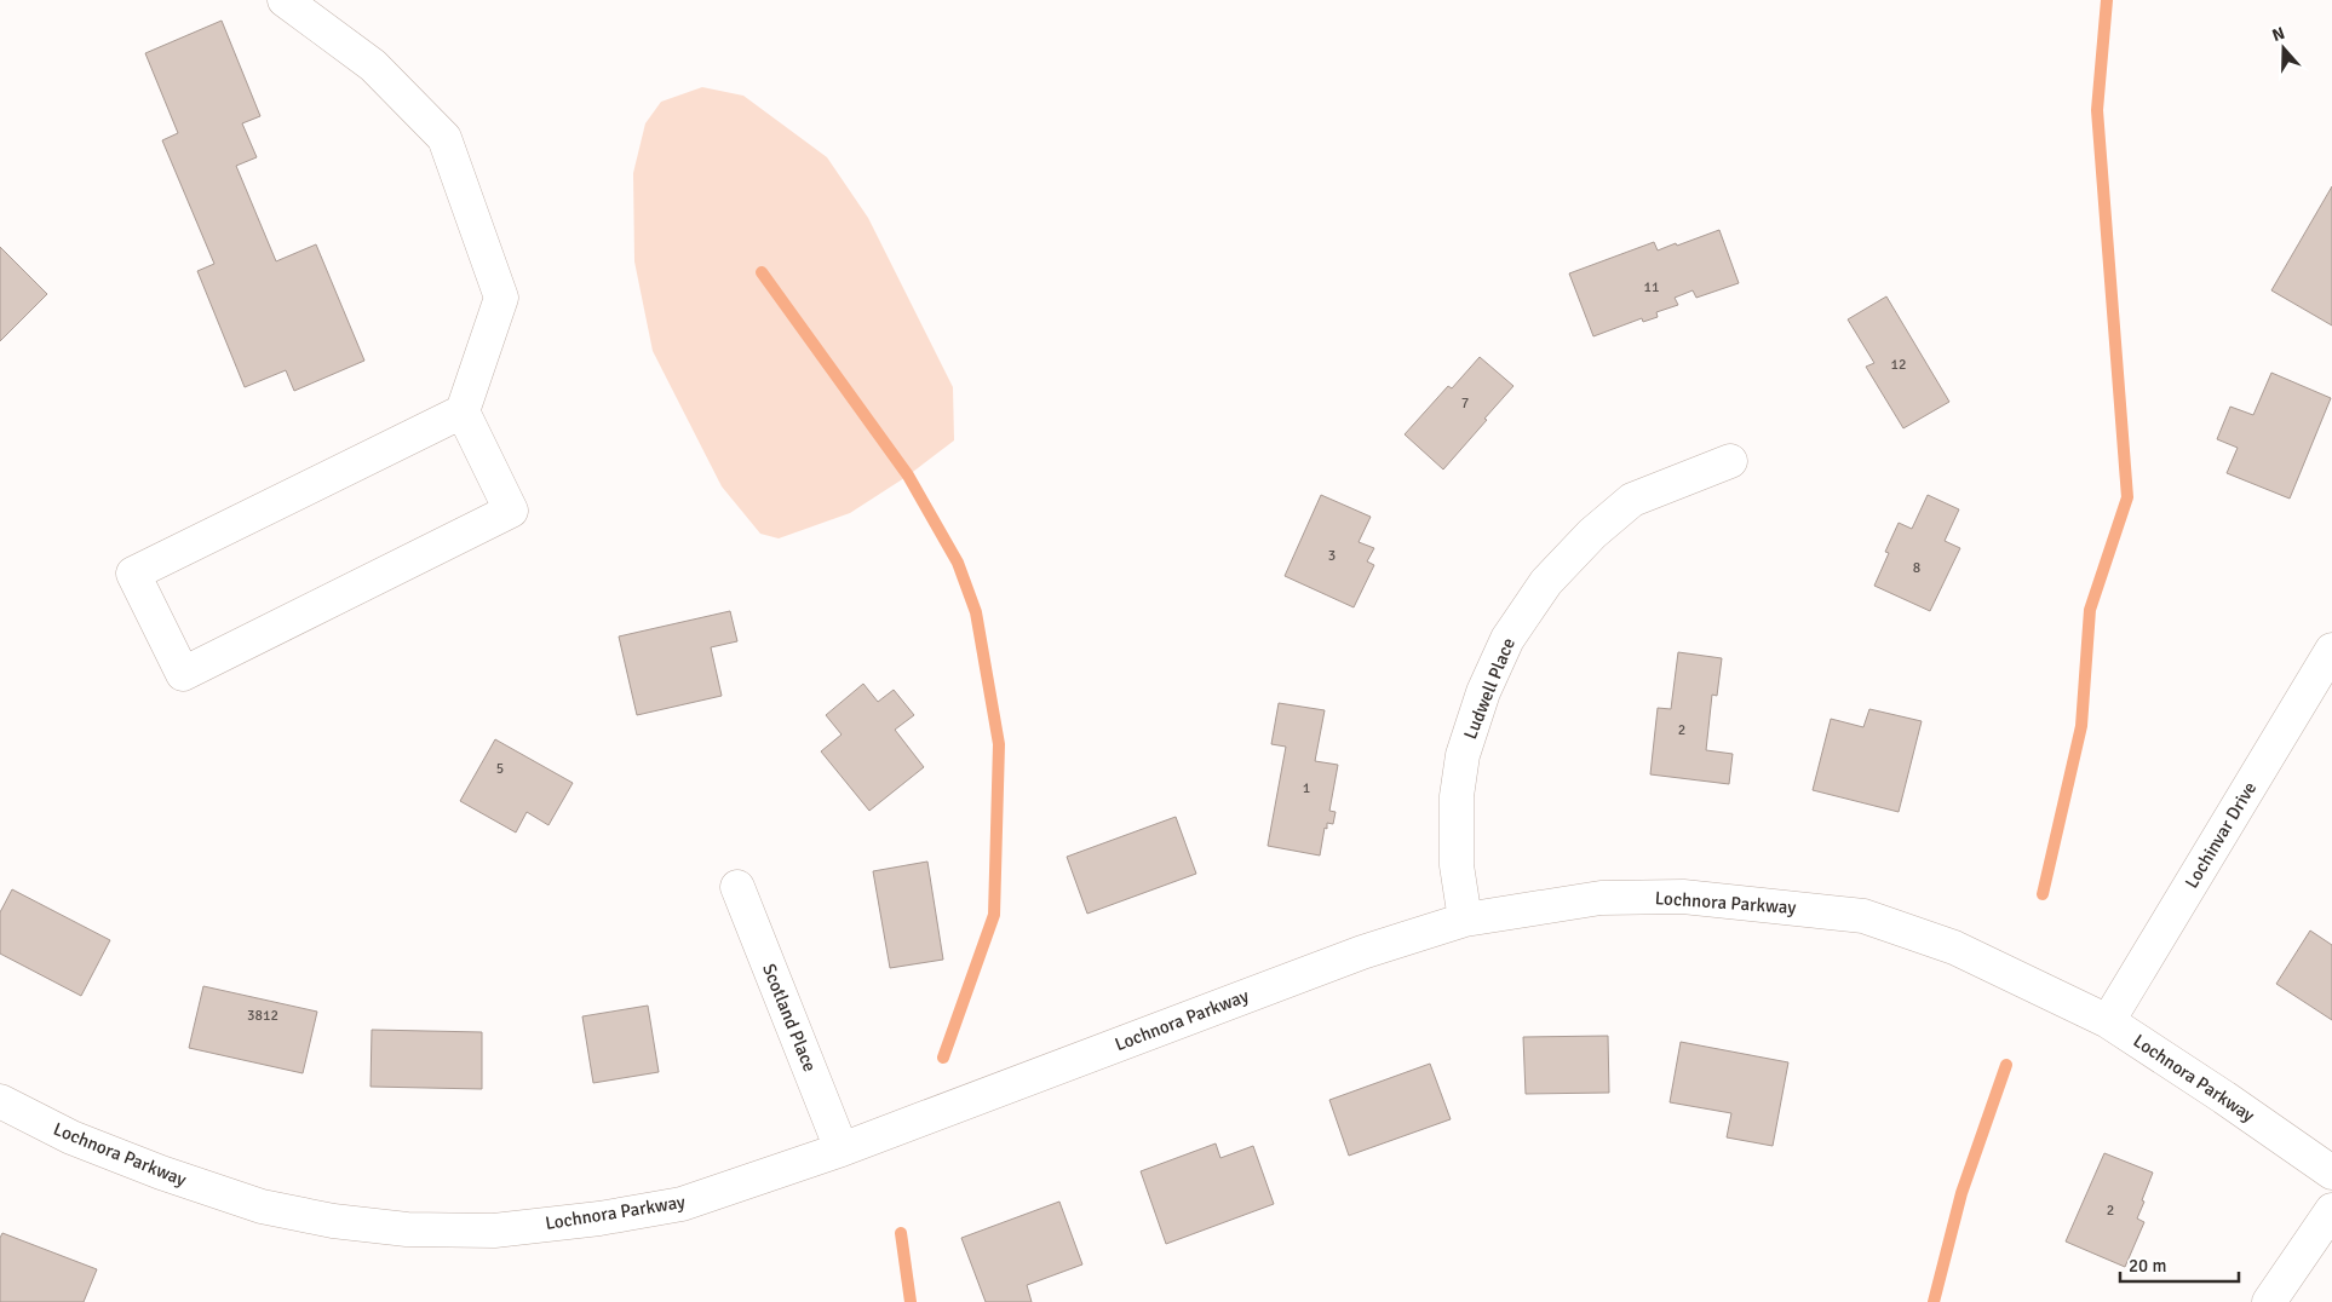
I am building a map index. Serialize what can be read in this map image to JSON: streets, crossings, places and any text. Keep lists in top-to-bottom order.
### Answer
{
  "streets": {
    "street": [
      "Ludwell Place",
      "Lochinvar Drive",
      "Lochnora Parkway",
      "Scotland Place"
    ]
  },
  "crossings": [
    ["Ludwell Place", "Lochnora Parkway"],
    ["Lochinvar Drive", "Lochnora Parkway"],
    ["Lochnora Parkway", "Scotland Place"]
  ],
  "house_numbers": [
    "11",
    "12",
    "7",
    "3",
    "8",
    "2",
    "5",
    "1",
    "3812",
    "2"
  ],
  "scale_bar": "20 m",
  "north": "top"
}
